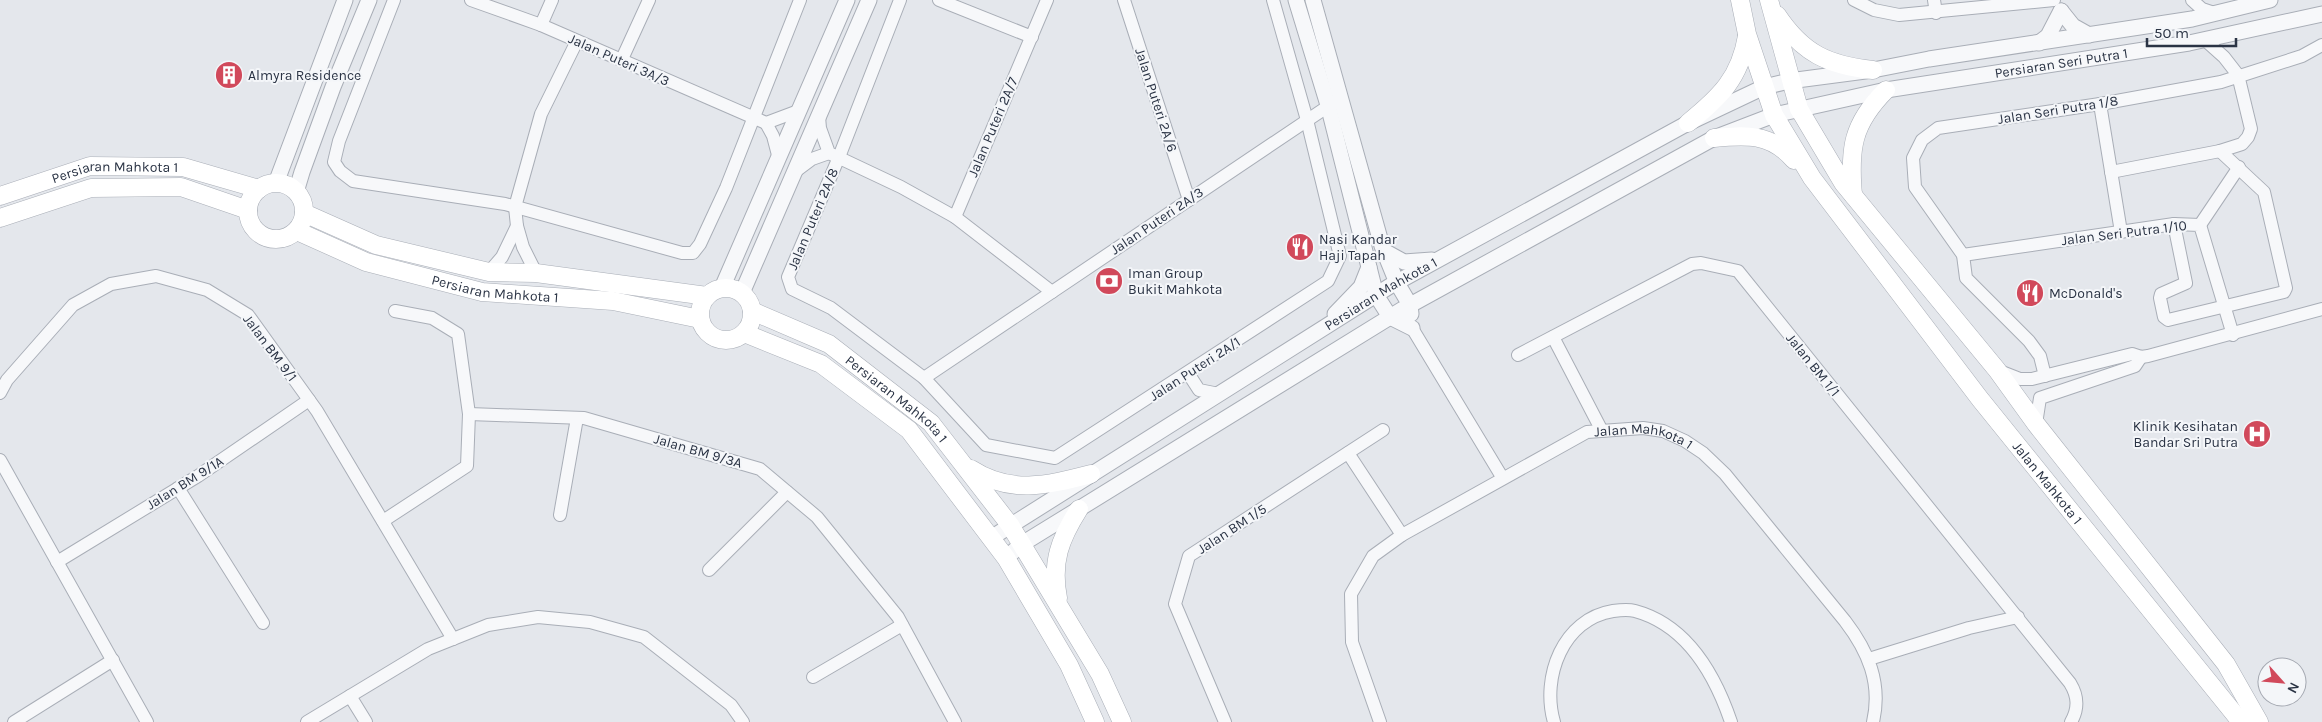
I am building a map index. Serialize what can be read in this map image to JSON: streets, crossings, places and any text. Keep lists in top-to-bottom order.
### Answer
{
  "streets": {
    "main road": ["Persiaran Mahkota 1", "Jalan Mahkota 1"],
    "street": [
      "Jalan Puteri 3A/3",
      "Persiaran Seri Putra 1",
      "Jalan Puteri 2A/6",
      "Jalan Seri Putra 1/8",
      "Jalan Puteri 2A/7",
      "Jalan Puteri 2A/8",
      "Jalan Puteri 2A/3",
      "Jalan Seri Putra 1/10",
      "Jalan BM 9/1",
      "Jalan BM 1/1",
      "Jalan Puteri 2A/1",
      "Jalan BM 9/3A",
      "Jalan BM 9/1A",
      "Jalan BM 1/5"
    ]
  },
  "crossings": [
    ["Persiaran Seri Putra 1", "Persiaran Mahkota 1"],
    ["Persiaran Seri Putra 1", "Jalan Mahkota 1"],
    ["Jalan Puteri 2A/6", "Jalan Puteri 2A/3"],
    ["Jalan Seri Putra 1/8", "Jalan Seri Putra 1/10"],
    ["Persiaran Mahkota 1", "Jalan Mahkota 1"],
    ["Jalan Puteri 2A/8", "Jalan Puteri 2A/3"],
    ["Jalan Puteri 2A/8", "Jalan Puteri 2A/1"],
    ["Jalan Puteri 2A/3", "Jalan Puteri 2A/1"],
    ["Jalan BM 9/1", "Jalan BM 9/1A"]
  ],
  "places": {
    "building": ["Almyra Residence"],
    "restaurant": ["Nasi Kandar Haji Tapah", "McDonald's"],
    "bank": ["Iman Group Bukit Mahkota"],
    "hospital": ["Klinik Kesihatan Bandar Sri Putra"]
  },
  "scale_bar": "50 m",
  "north": "bottom right"
}
